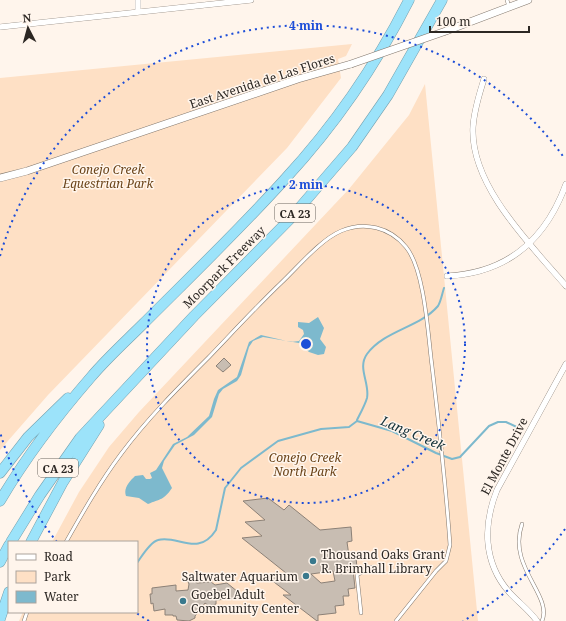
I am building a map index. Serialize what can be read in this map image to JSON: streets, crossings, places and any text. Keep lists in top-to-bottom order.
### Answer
{
  "streets": {
    "highway": ["CA 23", "Moorpark Freeway"],
    "street": ["East Avenida de Las Flores", "El Monte Drive"]
  },
  "water": ["Lang Creek"],
  "parks": ["Conejo Creek Equestrian Park", "Conejo Creek North Park"],
  "places": ["Thousand Oaks Grant R. Brimhall Library", "Saltwater Aquarium", "Goebel Adult Community Center"],
  "legend": ["Road", "Park", "Water"],
  "scale_bar": "100 m",
  "north": "top",
  "rings": ["4 min", "2 min"]
}
